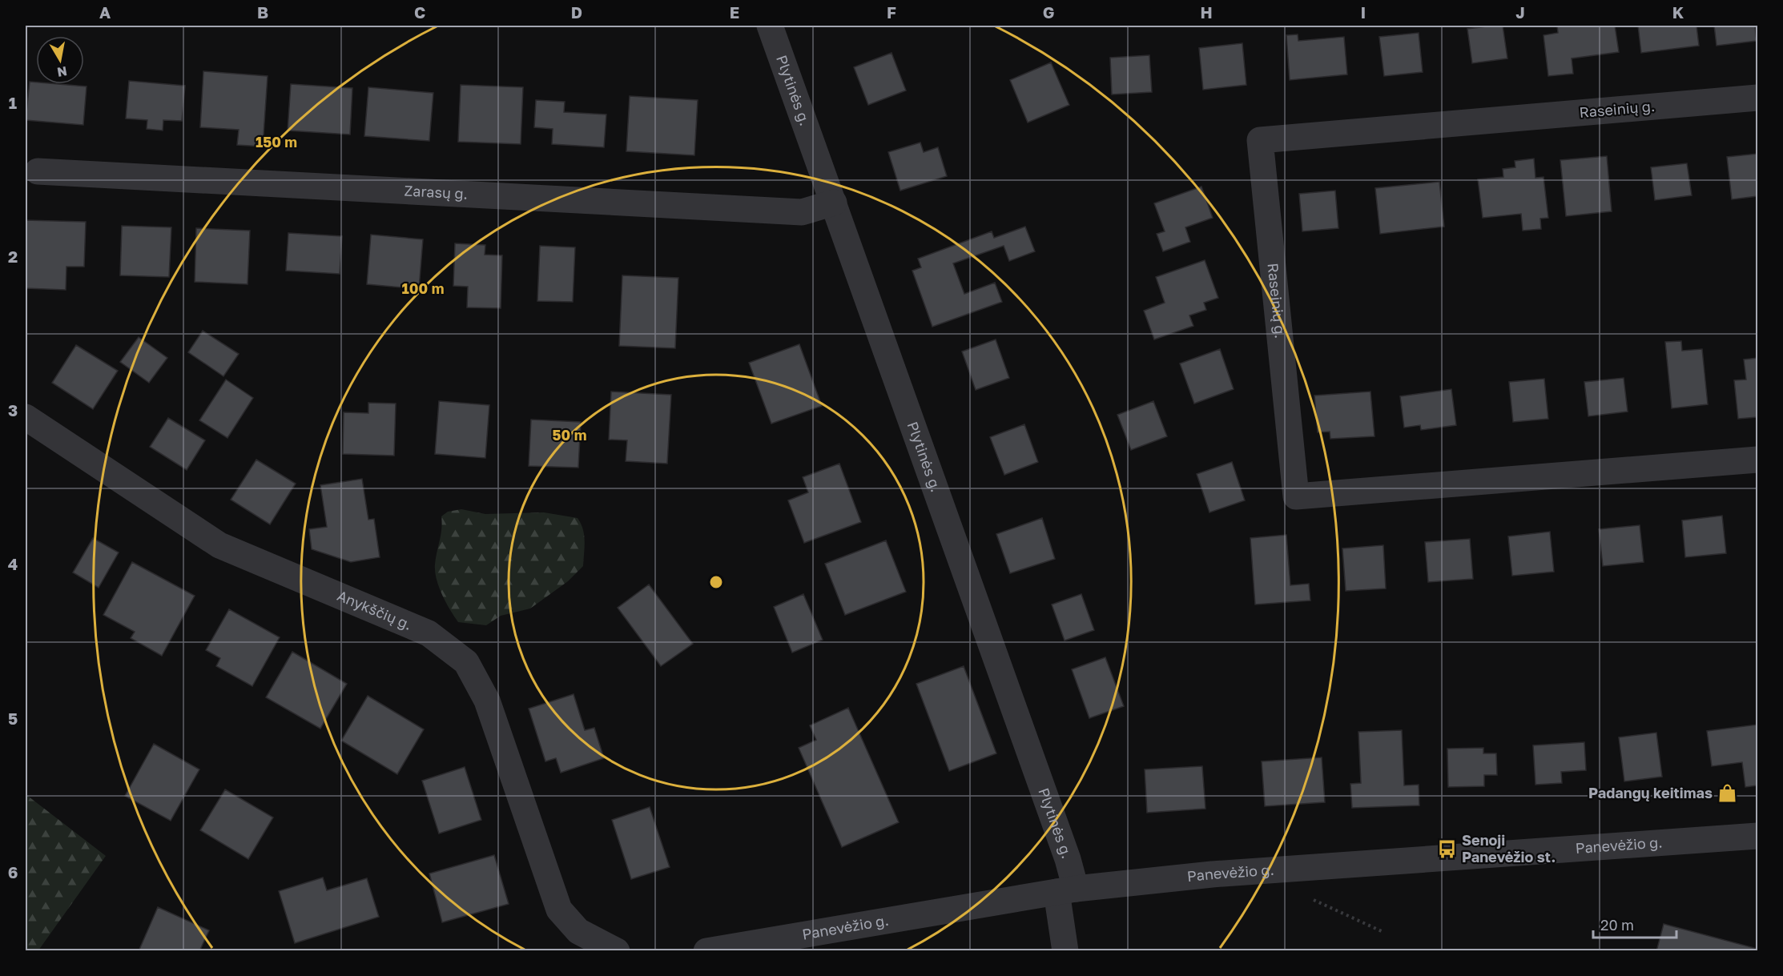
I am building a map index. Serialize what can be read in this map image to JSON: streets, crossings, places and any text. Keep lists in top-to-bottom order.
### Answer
{
  "streets": {
    "street": [
      "Plytinės g.",
      "Raseinių g.",
      "Zarasų g.",
      "Anykščių g.",
      "Panevėžio g."
    ]
  },
  "crossings": [
    ["Plytinės g.", "Zarasų g."],
    ["Plytinės g.", "Panevėžio g."]
  ],
  "places": {
    "shop": ["Padangų keitimas"],
    "bus stop": ["Senoji Panevėžio st."]
  },
  "scale_bar": "20 m",
  "north": "bottom",
  "grid": {
    "columns": [
      "A",
      "B",
      "C",
      "D",
      "E",
      "F",
      "G",
      "H",
      "I",
      "J",
      "K"
    ],
    "rows": [
      "1",
      "2",
      "3",
      "4",
      "5",
      "6"
    ]
  },
  "rings": ["150 m", "100 m", "50 m"]
}
